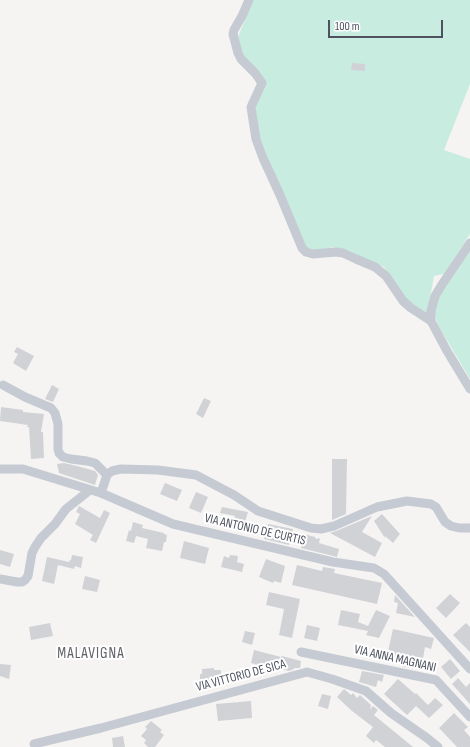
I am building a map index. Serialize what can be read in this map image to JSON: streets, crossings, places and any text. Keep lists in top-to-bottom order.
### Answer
{
  "streets": {
    "street": ["VIA ANTONIO DE CURTIS", "VIA ANNA MAGNANI", "VIA VITTORIO DE SICA"]
  },
  "districts": ["MALAVIGNA"],
  "scale_bar": "100 m"
}
